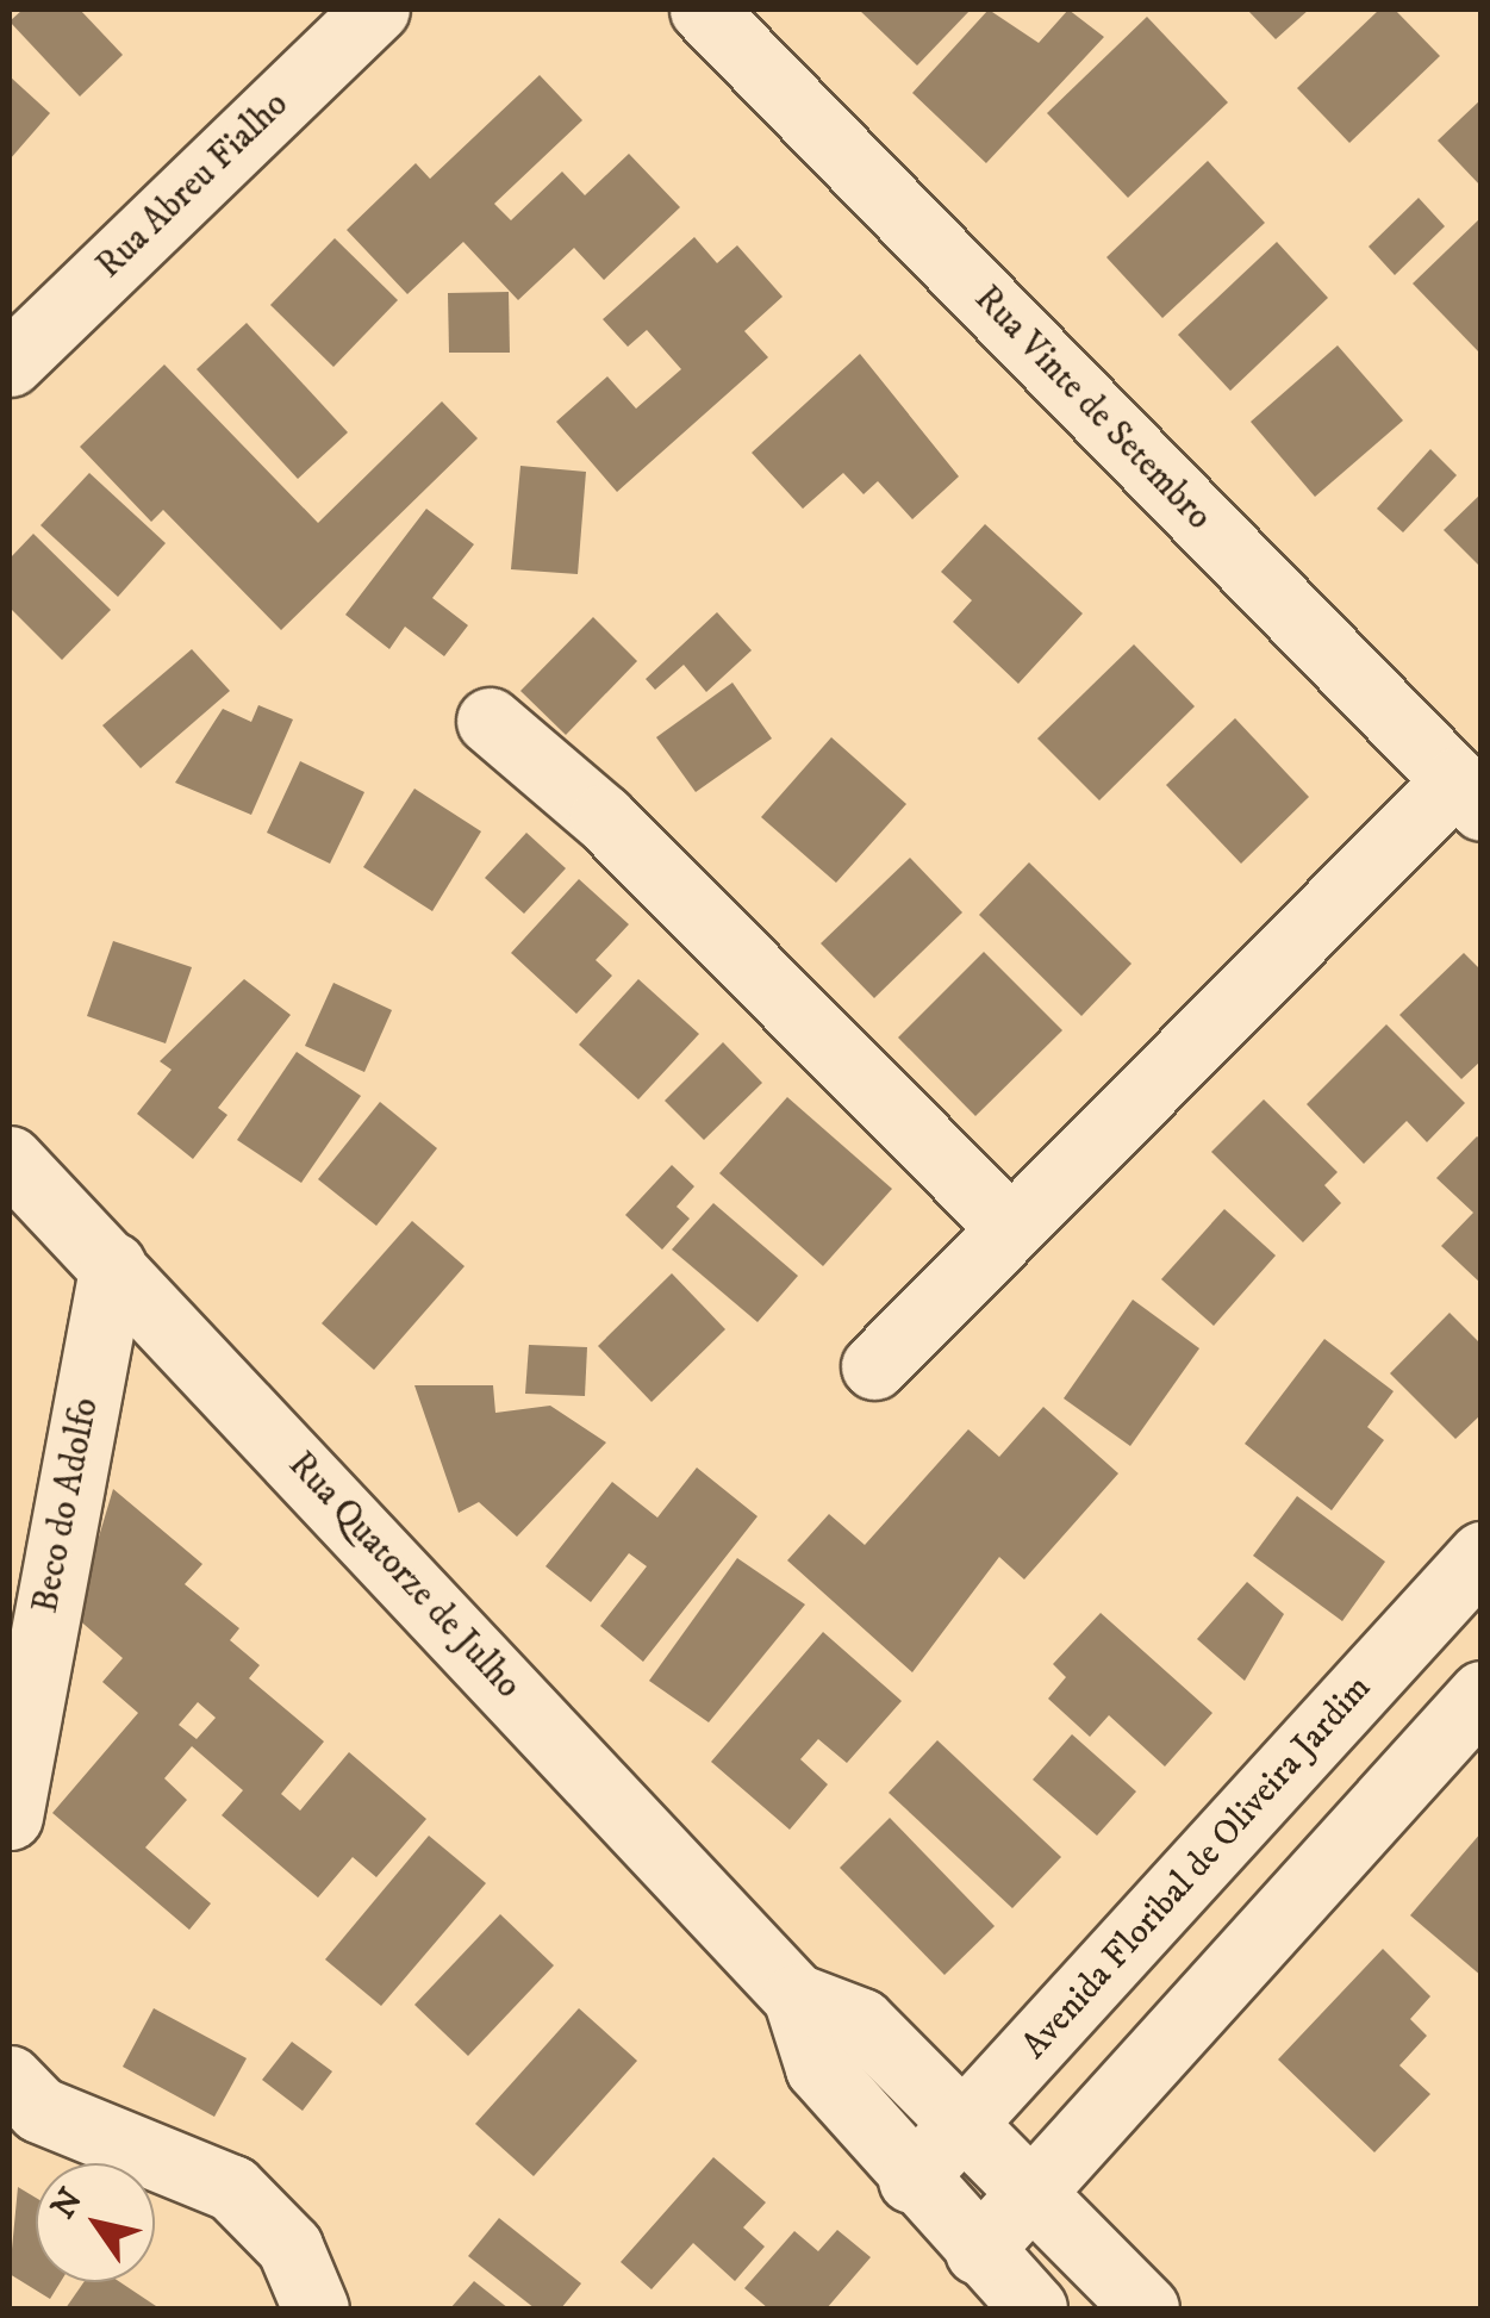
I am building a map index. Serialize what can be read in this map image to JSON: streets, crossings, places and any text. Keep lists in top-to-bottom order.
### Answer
{
  "streets": {
    "street": [
      "Rua Abreu Fialho",
      "Rua Vinte de Setembro",
      "Beco do Adolfo",
      "Rua Quatorze de Julho",
      "Avenida Floribal de Oliveira Jardim"
    ]
  },
  "crossings": [
    ["Beco do Adolfo", "Rua Quatorze de Julho"],
    ["Rua Quatorze de Julho", "Avenida Floribal de Oliveira Jardim"]
  ],
  "north": "top left"
}
